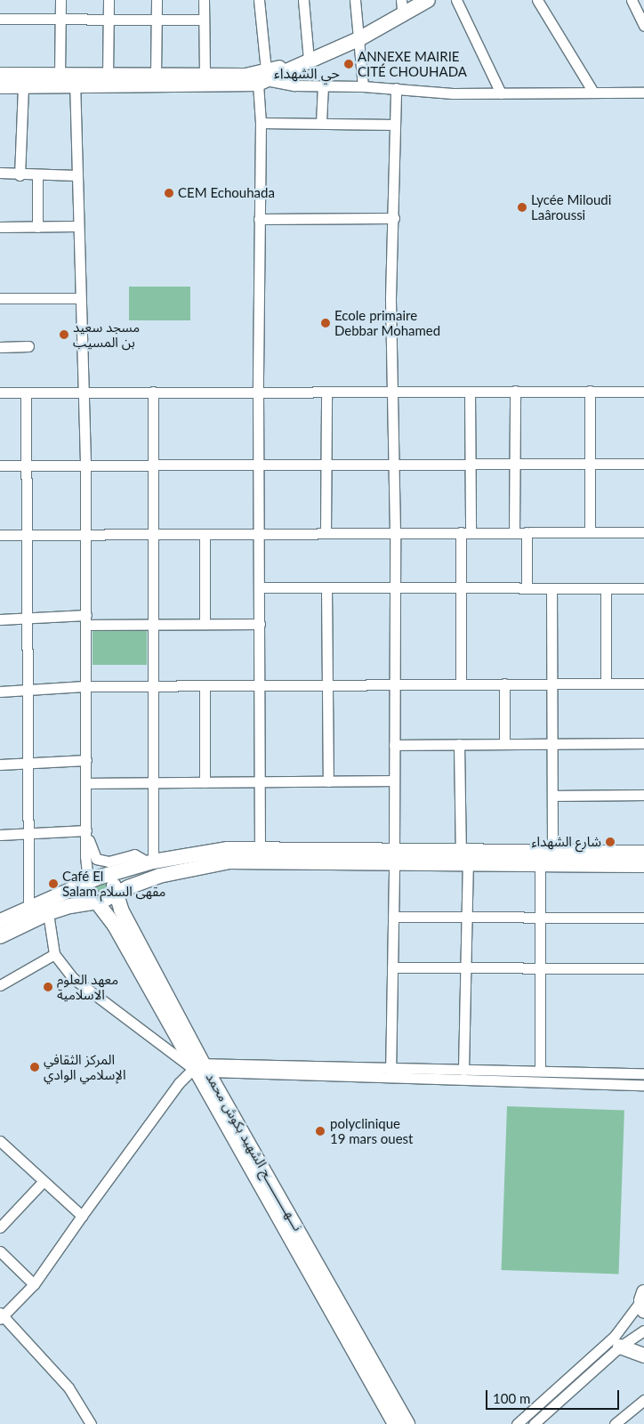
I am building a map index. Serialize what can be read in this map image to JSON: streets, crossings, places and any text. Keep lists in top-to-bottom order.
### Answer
{
  "streets": {
    "street": ["نـــهـــــــــــج الشهيد بكوش محمد"]
  },
  "districts": ["حي الشهداء"],
  "places": [
    "ANNEXE MAIRIE CITÉ CHOUHADA",
    "CEM Echouhada",
    "Lycée Miloudi Laâroussi",
    "Ecole primaire Debbar Mohamed",
    "مسجد سعيد بن المسيب",
    "شارع الشهداء",
    "Café El Salam,مقهى السلام",
    "معهد العلوم الاسلامية",
    "المركز الثقافي الإسلامي الوادي",
    "polyclinique 19 mars ouest"
  ],
  "scale_bar": "100 m"
}
